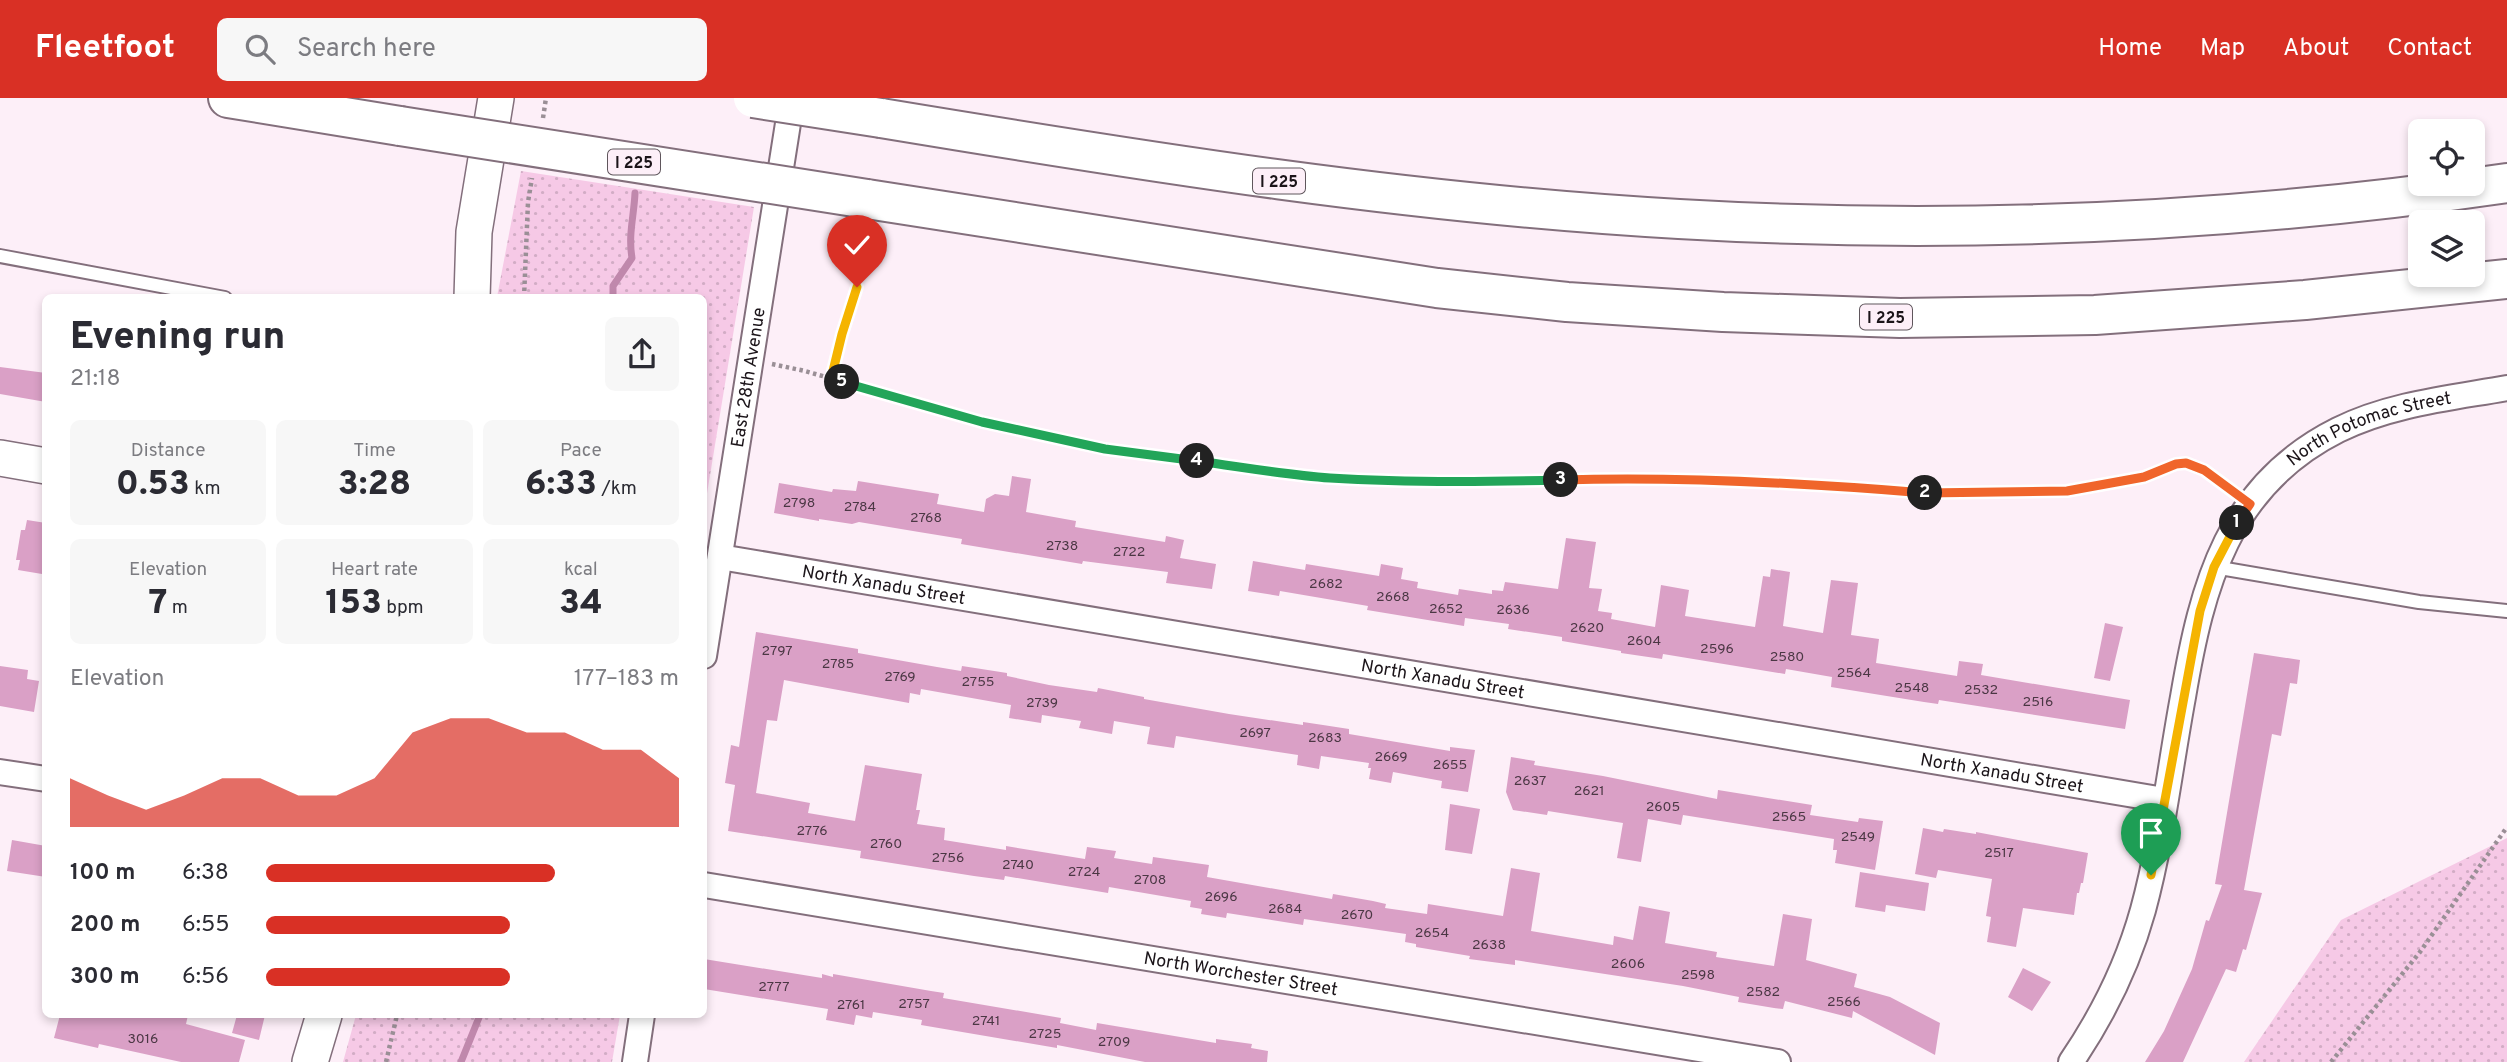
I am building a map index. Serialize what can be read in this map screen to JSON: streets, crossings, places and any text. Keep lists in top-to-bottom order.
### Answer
{
  "streets": {
    "highway": ["I 225"],
    "street": [
      "East 28th Avenue",
      "North Potomac Street",
      "North Xanadu Street",
      "North Worchester Street"
    ]
  },
  "crossings": [
    ["East 28th Avenue", "North Xanadu Street"],
    ["North Potomac Street", "North Xanadu Street"]
  ],
  "house_numbers": [
    "2798",
    "2784",
    "2768",
    "2738",
    "2722",
    "2682",
    "2668",
    "2652",
    "2636",
    "2620",
    "2604",
    "2596",
    "2797",
    "2580",
    "2785",
    "2564",
    "2769",
    "2755",
    "2548",
    "2532",
    "2516",
    "2739",
    "2697",
    "2683",
    "2669",
    "2655",
    "2637",
    "2621",
    "2605",
    "2565",
    "2776",
    "2549",
    "2760",
    "2517",
    "2756",
    "2740",
    "2724",
    "2708",
    "2696",
    "2684",
    "2670",
    "2654",
    "2638",
    "2606",
    "2598",
    "2777",
    "2582",
    "2566",
    "2757",
    "2761",
    "2741",
    "2725",
    "3016",
    "2709"
  ],
  "page": {
    "header": "Fleetfoot",
    "search": "Search here",
    "nav": [
      "Home",
      "Map",
      "About",
      "Contact"
    ],
    "heading": ["Evening run", "21:18"],
    "pins": [
      "5",
      "4",
      "3",
      "2",
      "1"
    ],
    "stats": [
      ["Distance", "0.53 km"],
      ["Time", "3:28"],
      ["Pace", "6:33 /km"],
      ["Elevation", "7 m"],
      ["Heart rate", "153 bpm"],
      ["kcal", "34"]
    ],
    "chart": ["Elevation", "177–183 m"],
    "list": [
      {
        "name": "100 m",
        "note": "6:38"
      },
      {
        "name": "200 m",
        "note": "6:55"
      },
      {
        "name": "300 m",
        "note": "6:56"
      }
    ]
  }
}
